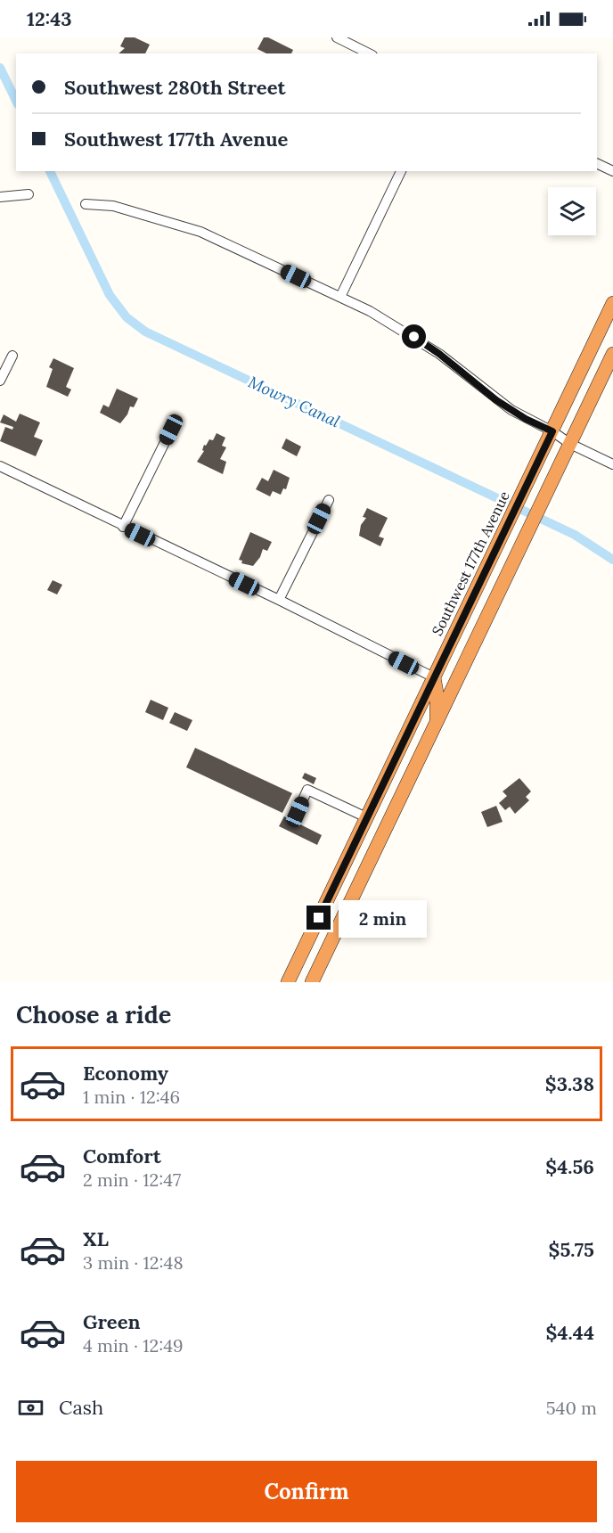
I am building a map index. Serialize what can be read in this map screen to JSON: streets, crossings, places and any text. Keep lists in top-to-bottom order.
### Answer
{
  "streets": {
    "highway": ["Southwest 177th Avenue"]
  },
  "water": ["Mowry Canal"],
  "page": {
    "status": "12:43",
    "banner": ["Southwest 280th Street", "Southwest 177th Avenue"],
    "bubble": "2 min",
    "heading": "Choose a ride",
    "list": [
      {
        "name": "Economy",
        "note": "1 min · 12:46",
        "value": "$3.38"
      },
      {
        "name": "Comfort",
        "note": "2 min · 12:47",
        "value": "$4.56"
      },
      {
        "name": "XL",
        "note": "3 min · 12:48",
        "value": "$5.75"
      },
      {
        "name": "Green",
        "note": "4 min · 12:49",
        "value": "$4.44"
      }
    ],
    "pay": ["Cash", "540 m"],
    "buttons": "Confirm"
  }
}
